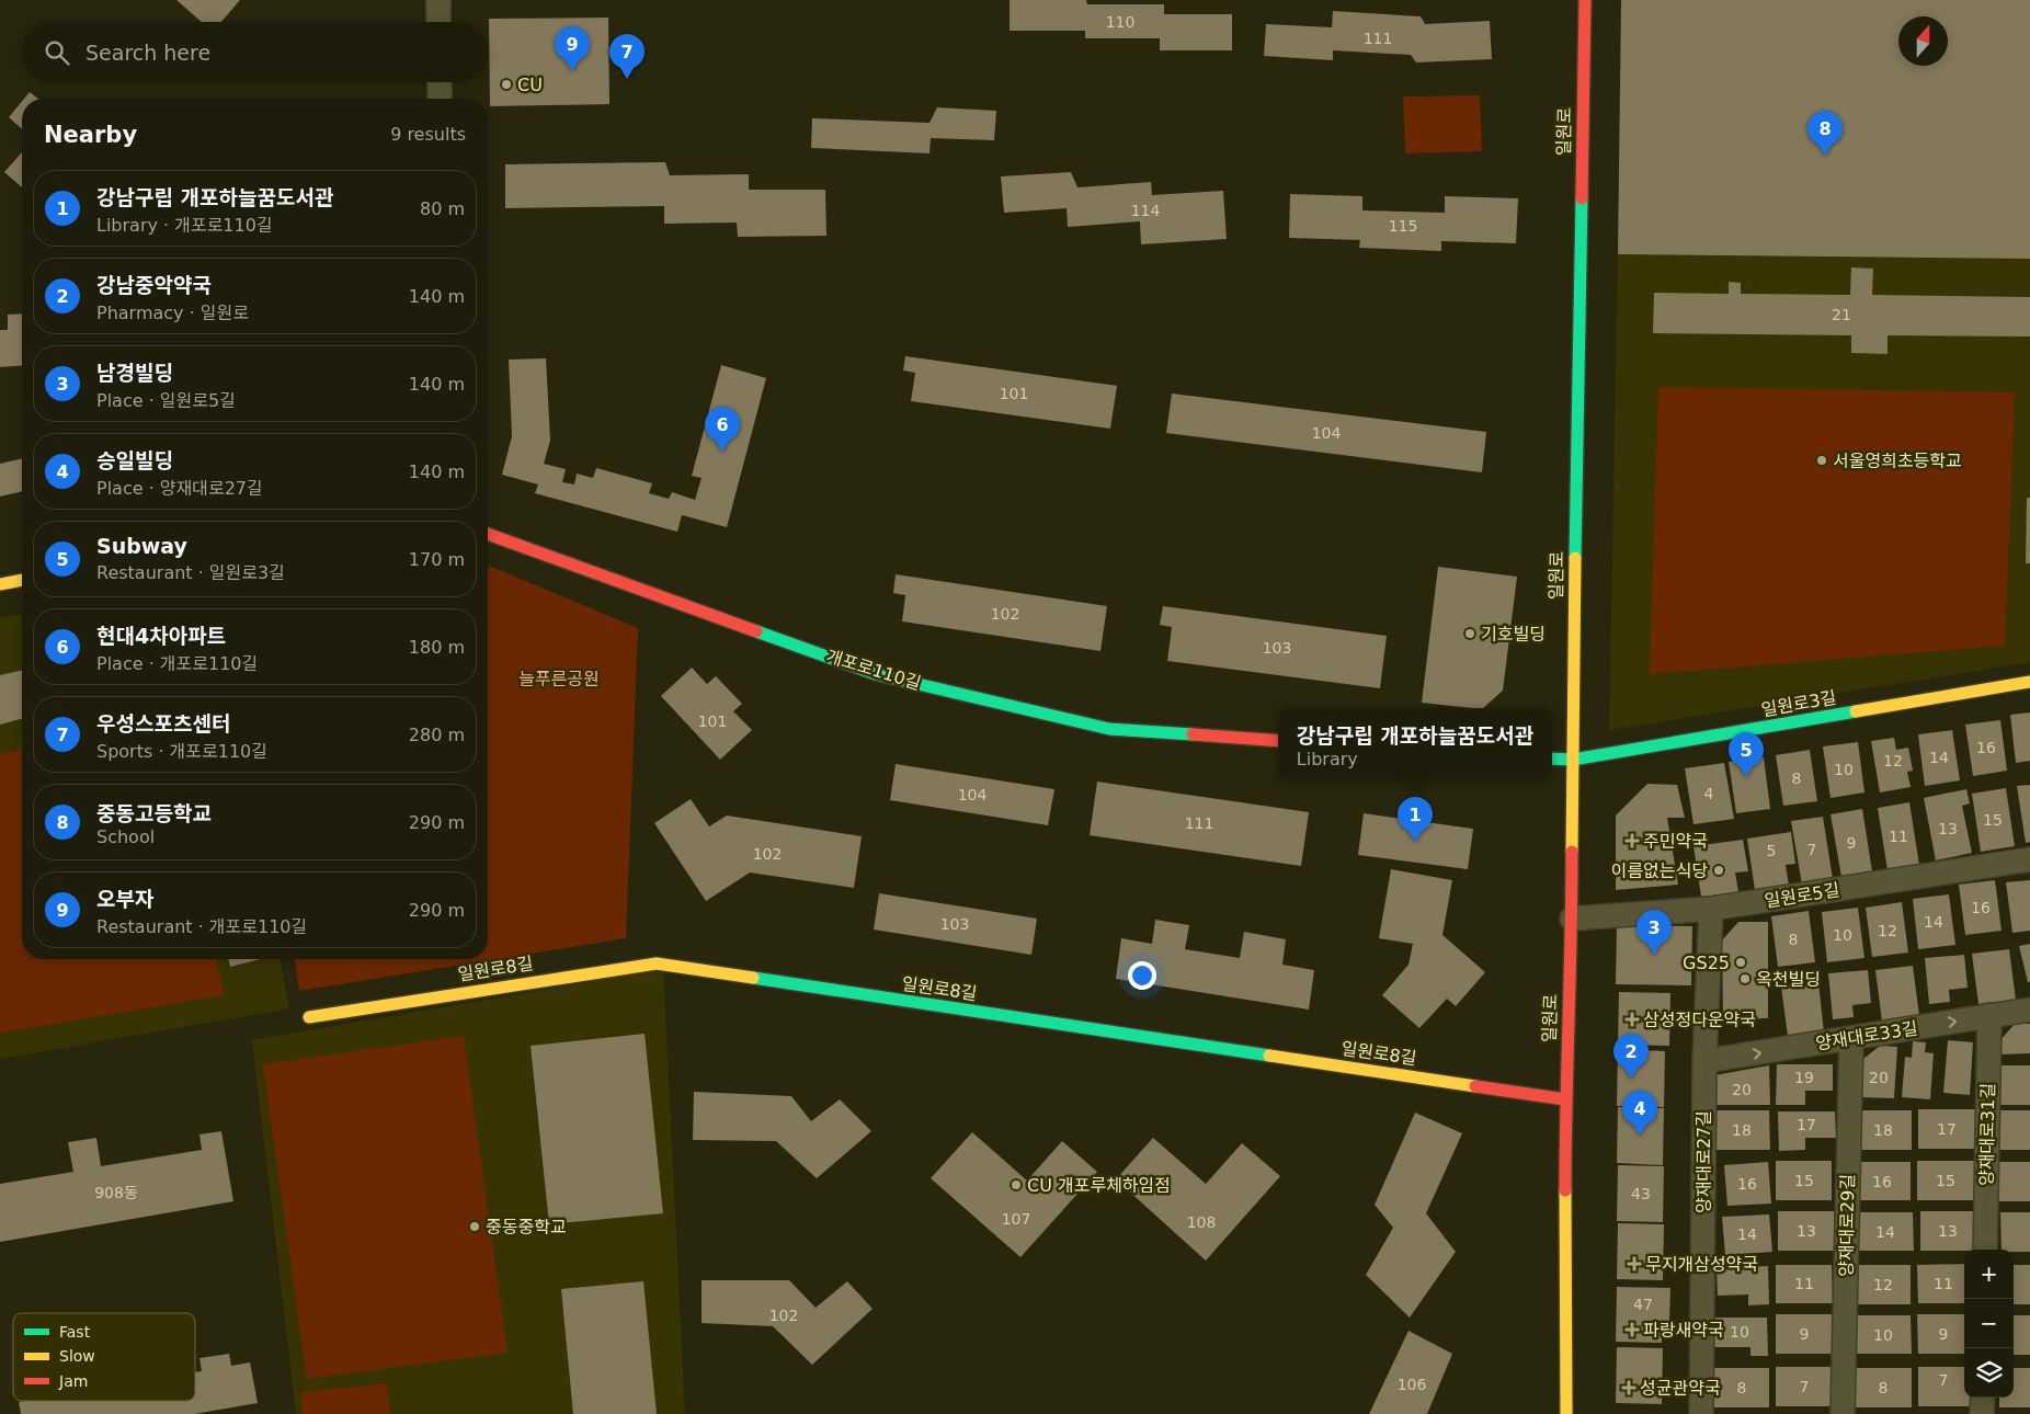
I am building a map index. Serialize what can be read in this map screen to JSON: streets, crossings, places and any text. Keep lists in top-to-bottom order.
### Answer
{
  "streets": {
    "street": [
      "일원로",
      "개포로110길",
      "일원로3길",
      "일원로5길",
      "일원로8길",
      "양재대로33길",
      "양재대로31길",
      "양재대로27길",
      "양재대로29길"
    ]
  },
  "crossings": [
    ["일원로", "일원로3길"],
    ["일원로", "일원로5길"],
    ["일원로", "일원로8길"],
    ["일원로5길", "양재대로27길"],
    ["양재대로33길", "양재대로31길"],
    ["양재대로33길", "양재대로27길"],
    ["양재대로33길", "양재대로29길"]
  ],
  "one_way": ["양재대로33길"],
  "parks": ["늘푸른공원"],
  "places": {
    "other": [
      "CU",
      "서울영희초등학교",
      "기호빌딩",
      "이름없는식당",
      "GS25",
      "옥천빌딩",
      "CU 개포루체하임점",
      "중동중학교"
    ],
    "health": [
      "주민약국",
      "삼성정다운약국",
      "무지개삼성약국",
      "파랑새약국",
      "성균관약국"
    ]
  },
  "house_numbers": [
    "110",
    "111",
    "114",
    "115",
    "21",
    "101",
    "104",
    "102",
    "103",
    "101",
    "16",
    "14",
    "12",
    "10",
    "8",
    "4",
    "104",
    "15",
    "111",
    "13",
    "11",
    "9",
    "7",
    "5",
    "102",
    "16",
    "14",
    "103",
    "12",
    "10",
    "8",
    "19",
    "20",
    "20",
    "17",
    "17",
    "18",
    "18",
    "15",
    "15",
    "16",
    "16",
    "908동",
    "43",
    "107",
    "108",
    "13",
    "13",
    "14",
    "14",
    "11",
    "11",
    "12",
    "47",
    "102",
    "10",
    "9",
    "9",
    "10",
    "7",
    "106",
    "7",
    "8",
    "8"
  ],
  "legend": ["Fast", "Slow", "Jam"],
  "north": "top",
  "page": {
    "search": "Search here",
    "pins": [
      "9",
      "7",
      "8",
      "6",
      "5",
      "1",
      "3",
      "2",
      "4"
    ],
    "heading": ["Nearby", "9 results"],
    "list": [
      {
        "mark": "1",
        "name": "강남구립 개포하늘꿈도서관",
        "note": "Library · 개포로110길",
        "value": "80 m"
      },
      {
        "mark": "2",
        "name": "강남중악약국",
        "note": "Pharmacy · 일원로",
        "value": "140 m"
      },
      {
        "mark": "3",
        "name": "남경빌딩",
        "note": "Place · 일원로5길",
        "value": "140 m"
      },
      {
        "mark": "4",
        "name": "승일빌딩",
        "note": "Place · 양재대로27길",
        "value": "140 m"
      },
      {
        "mark": "5",
        "name": "Subway",
        "note": "Restaurant · 일원로3길",
        "value": "170 m"
      },
      {
        "mark": "6",
        "name": "현대4차아파트",
        "note": "Place · 개포로110길",
        "value": "180 m"
      },
      {
        "mark": "7",
        "name": "우성스포츠센터",
        "note": "Sports · 개포로110길",
        "value": "280 m"
      },
      {
        "mark": "8",
        "name": "중동고등학교",
        "note": "School",
        "value": "290 m"
      },
      {
        "mark": "9",
        "name": "오부자",
        "note": "Restaurant · 개포로110길",
        "value": "290 m"
      }
    ],
    "popup": ["강남구립 개포하늘꿈도서관", "Library"],
    "map_buttons": ["+", "−"]
  }
}
